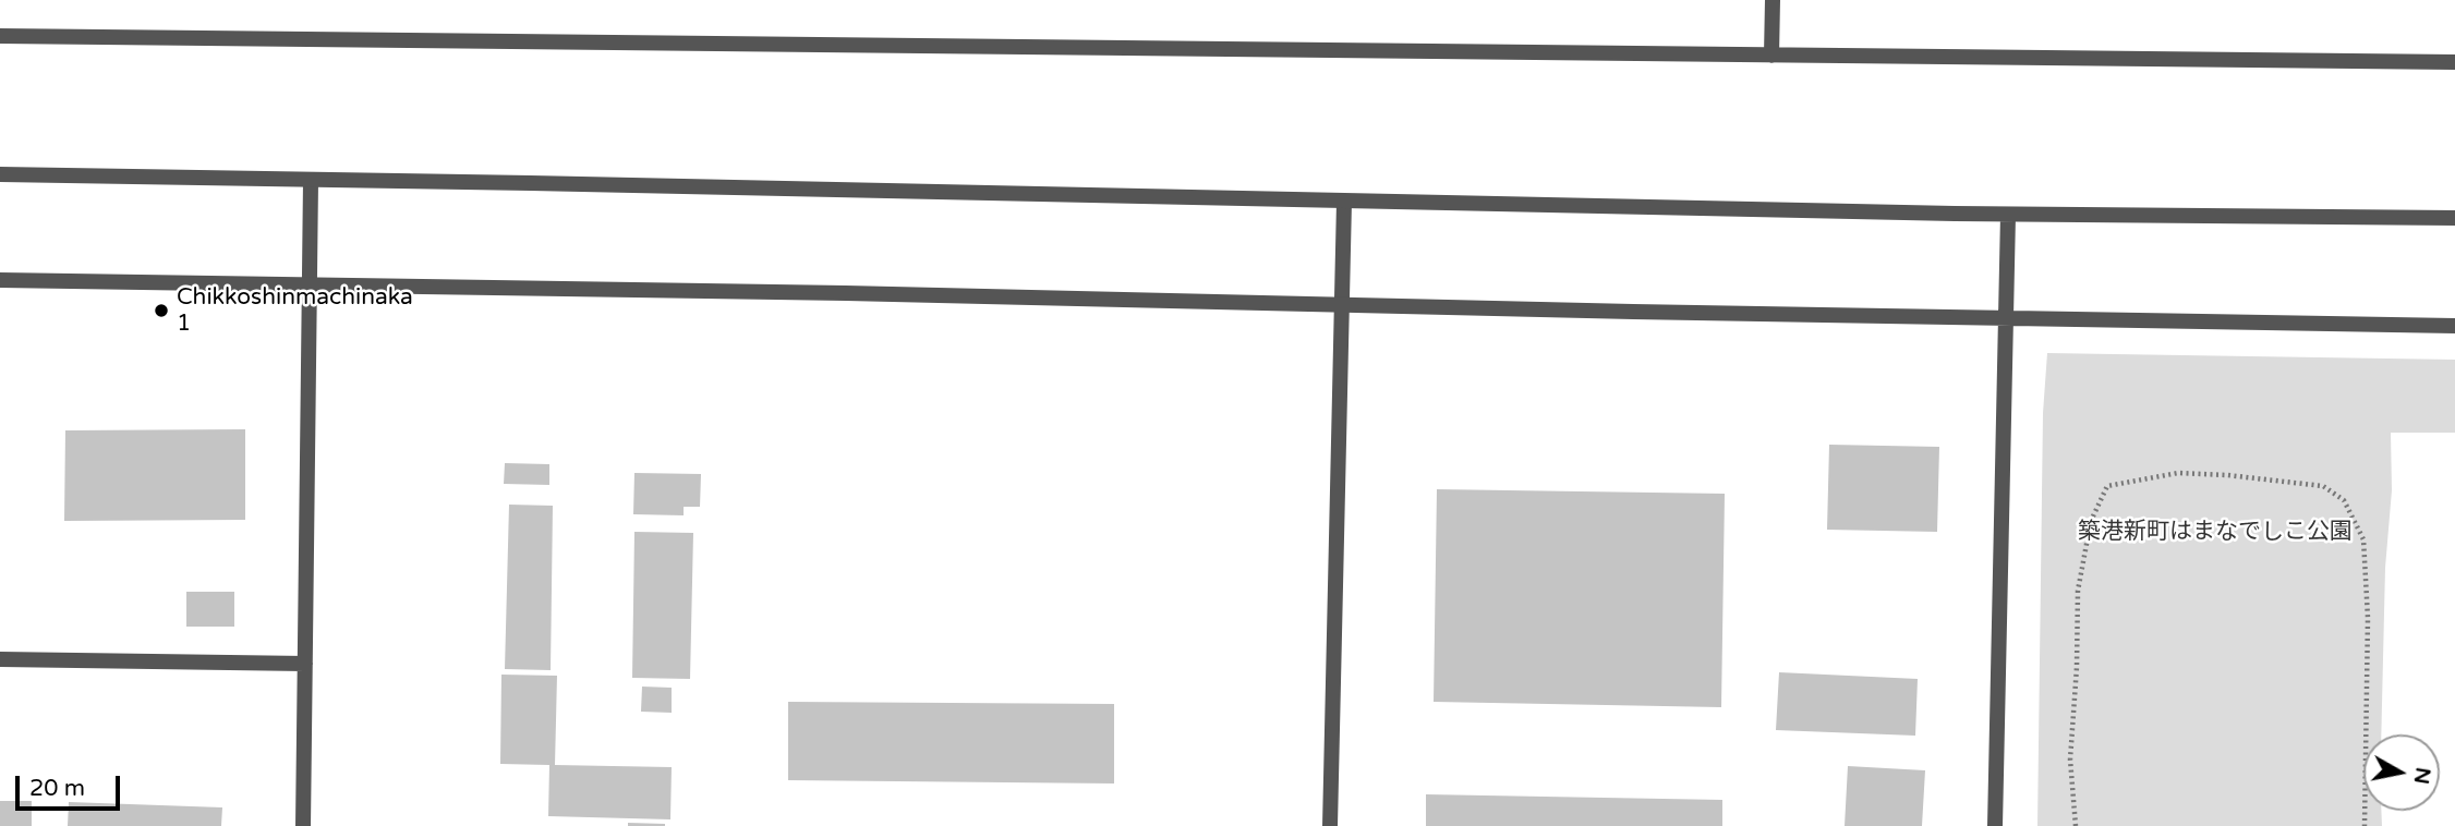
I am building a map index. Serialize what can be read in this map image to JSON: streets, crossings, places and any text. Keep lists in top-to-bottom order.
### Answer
{
  "parks": ["築港新町はまなでしこ公園"],
  "places": ["Chikkoshinmachinaka 1"],
  "scale_bar": "20 m",
  "north": "right"
}
